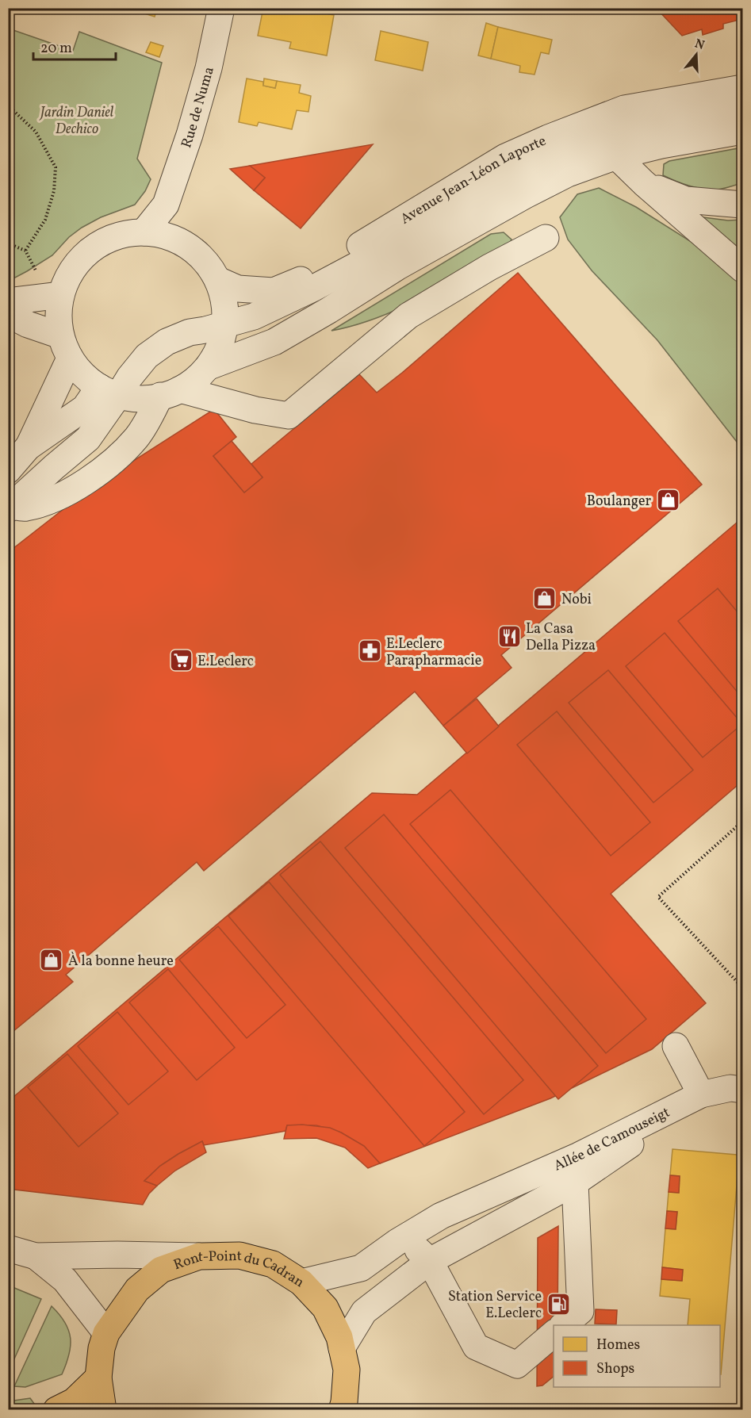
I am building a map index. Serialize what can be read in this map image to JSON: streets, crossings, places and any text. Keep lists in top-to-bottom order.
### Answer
{
  "streets": {
    "main road": ["Ront-Point du Cadran"],
    "street": ["Rue de Numa", "Avenue Jean-Léon Laporte", "Allée de Camouseigt"]
  },
  "crossings": [
    ["Allée de Camouseigt", "Ront-Point du Cadran"]
  ],
  "parks": ["Jardin Daniel Dechico"],
  "places": {
    "shop": ["Boulanger", "Nobi", "À la bonne heure"],
    "restaurant": ["La Casa Della Pizza"],
    "pharmacy": ["E.Leclerc Parapharmacie"],
    "supermarket": ["E.Leclerc"],
    "fuel station": ["Station Service E.Leclerc"]
  },
  "legend": ["Homes", "Shops"],
  "scale_bar": "20 m",
  "north": "top"
}
